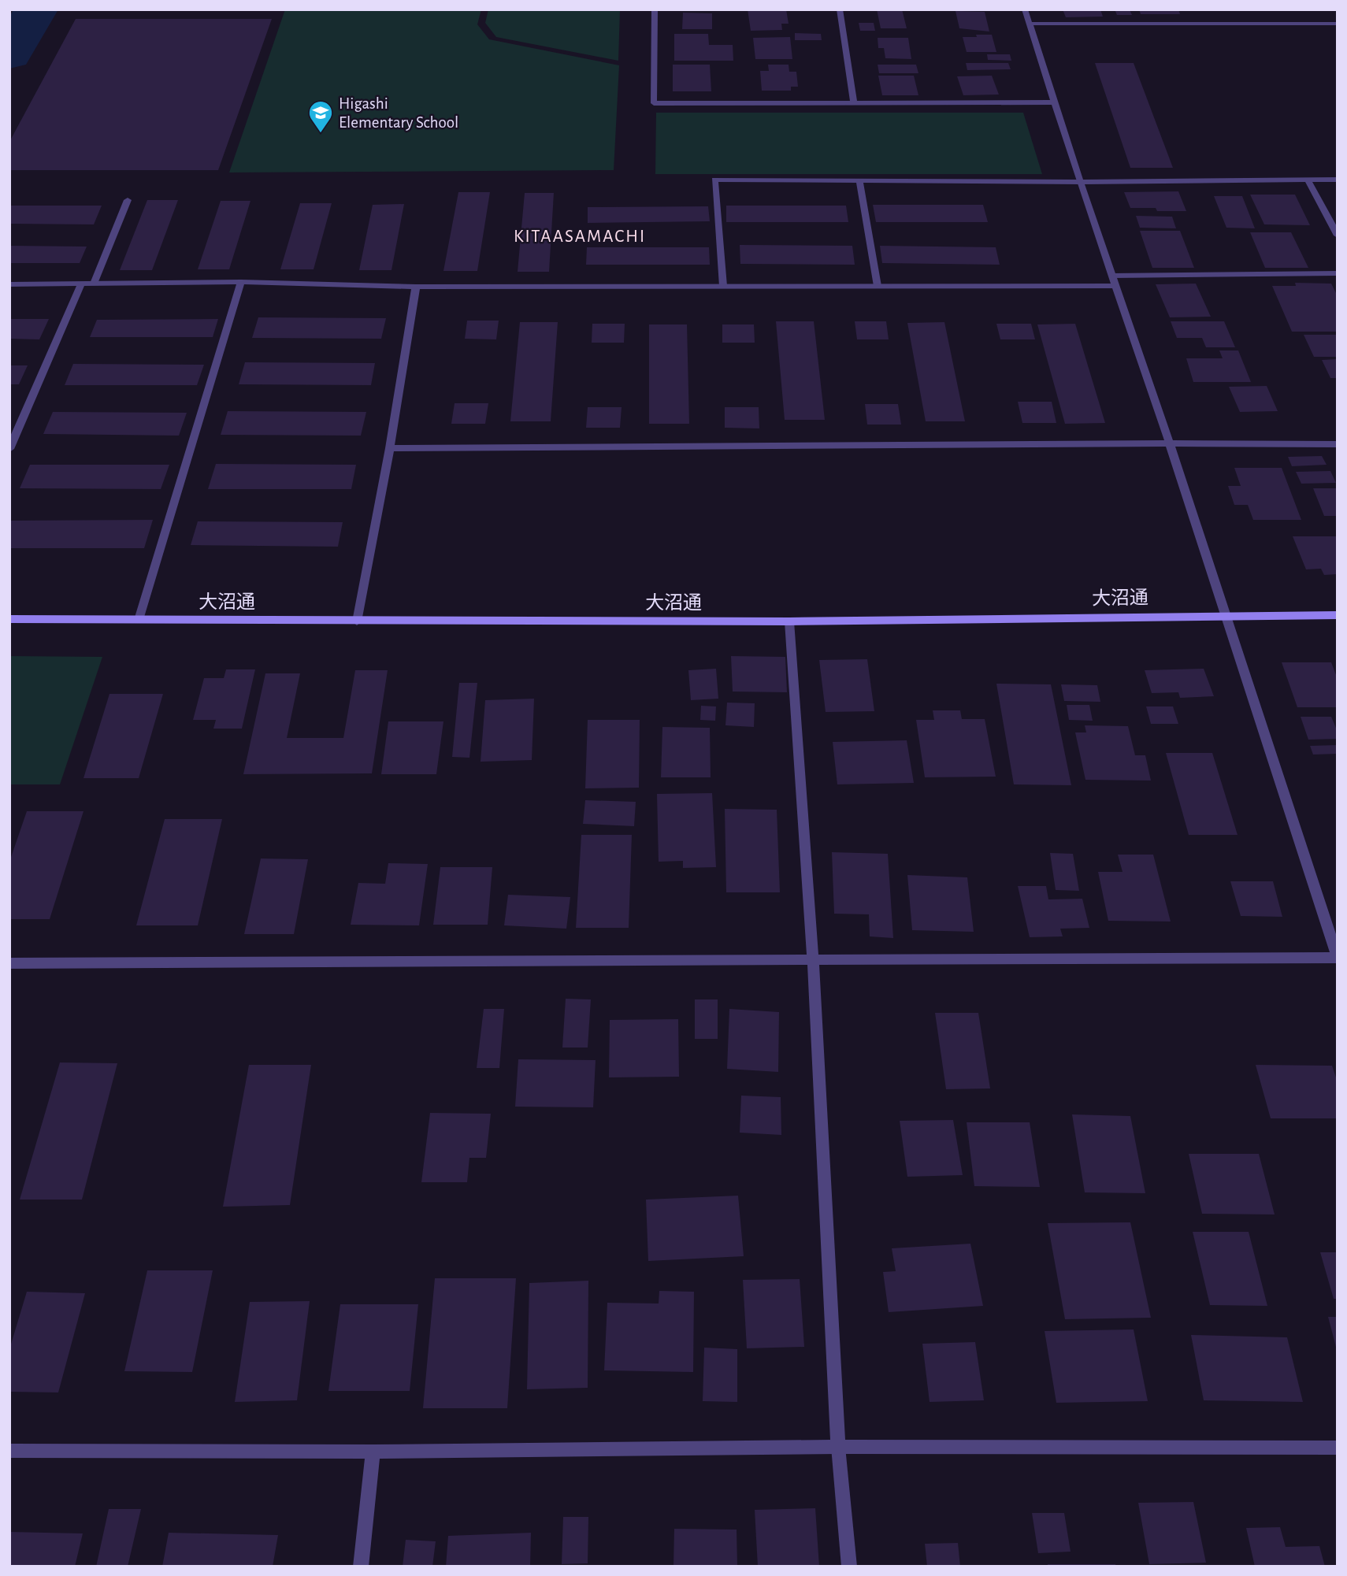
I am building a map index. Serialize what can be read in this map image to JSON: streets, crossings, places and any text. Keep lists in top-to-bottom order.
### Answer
{
  "streets": {
    "street": ["大沼通"]
  },
  "districts": ["KITAASAMACHI"],
  "places": {
    "school or university": ["Higashi Elementary School"]
  }
}
